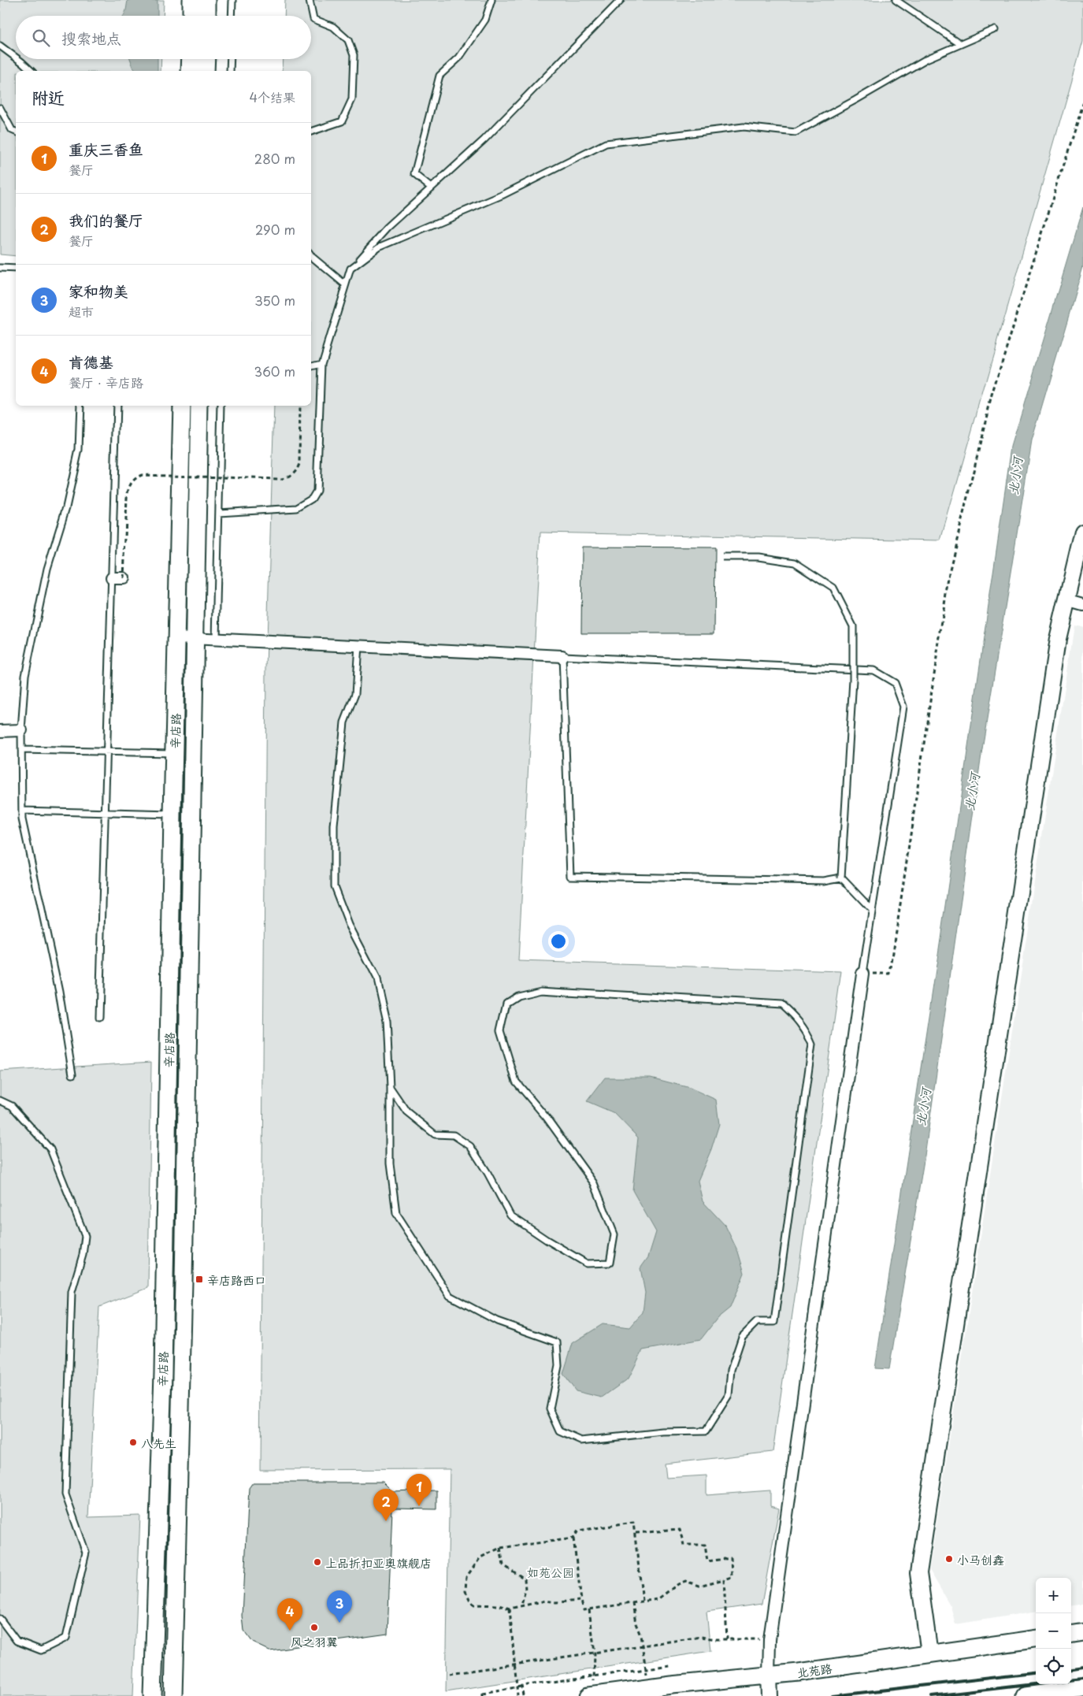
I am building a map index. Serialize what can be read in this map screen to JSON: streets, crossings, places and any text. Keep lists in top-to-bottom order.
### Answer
{
  "streets": {
    "main road": ["辛店路", "北苑路"]
  },
  "water": ["北小河"],
  "parks": ["如苑公园"],
  "places": {
    "transit": ["辛店路西口"],
    "other": [
      "八先生",
      "小马创鑫",
      "上品折扣亚奥旗舰店",
      "风之羽翼"
    ]
  },
  "page": {
    "search": "搜索地点",
    "heading": ["附近", "4个结果"],
    "list": [
      {
        "mark": "1",
        "name": "重庆三香鱼",
        "note": "餐厅",
        "value": "280 m"
      },
      {
        "mark": "2",
        "name": "我们的餐厅",
        "note": "餐厅",
        "value": "290 m"
      },
      {
        "mark": "3",
        "name": "家和物美",
        "note": "超市",
        "value": "350 m"
      },
      {
        "mark": "4",
        "name": "肯德基",
        "note": "餐厅 · 辛店路",
        "value": "360 m"
      }
    ],
    "pins": [
      "1",
      "2",
      "3",
      "4"
    ],
    "map_buttons": ["+", "−"]
  }
}
